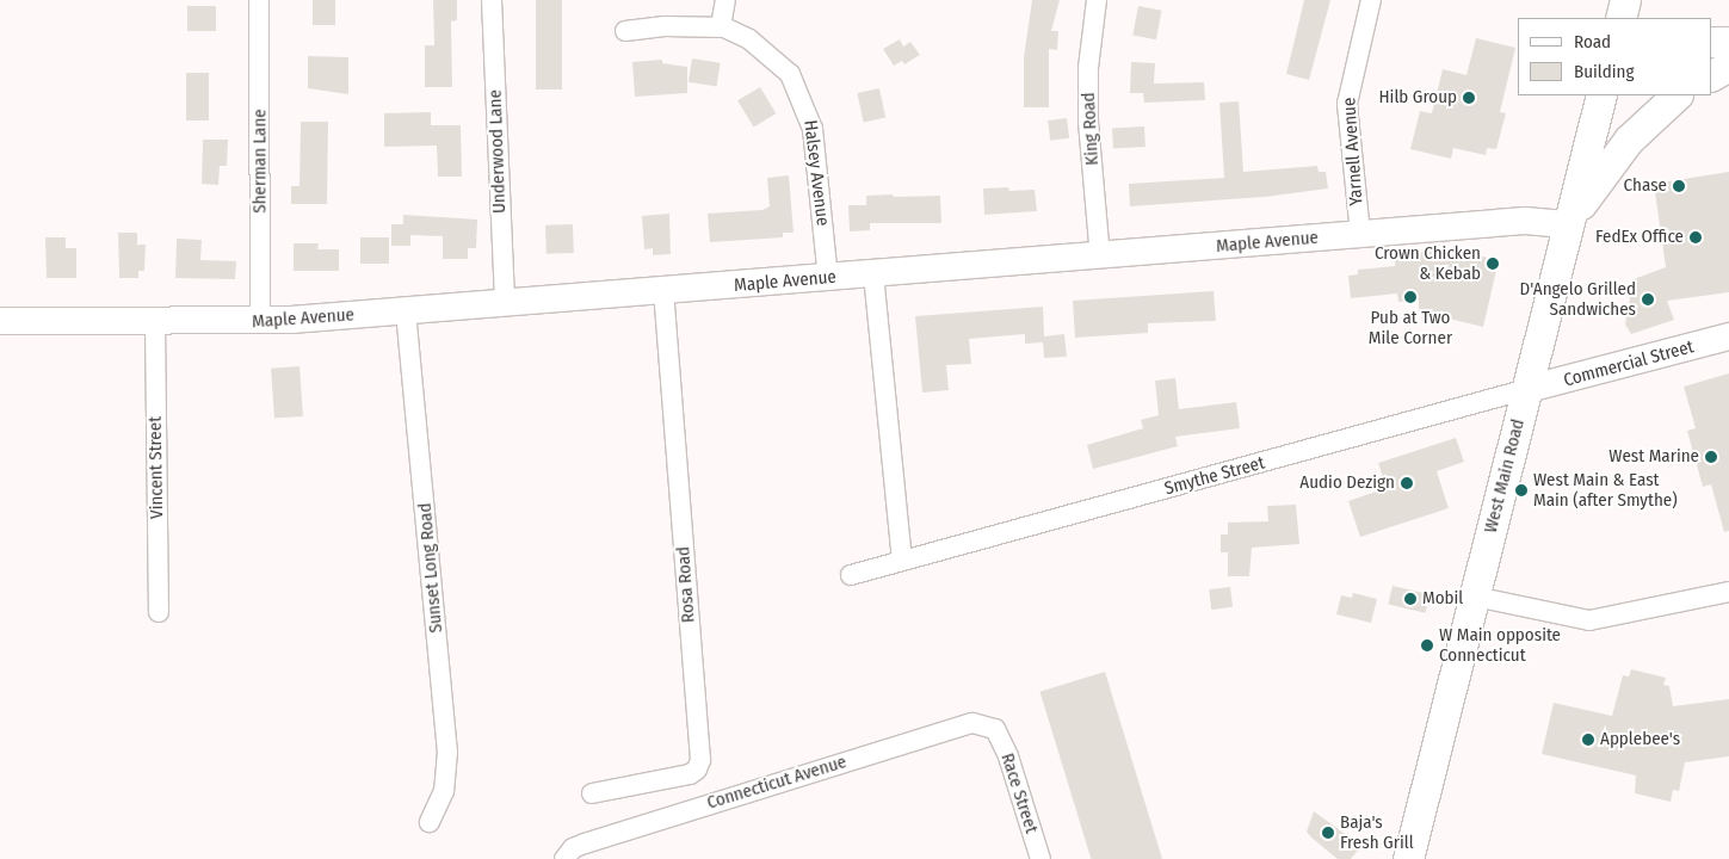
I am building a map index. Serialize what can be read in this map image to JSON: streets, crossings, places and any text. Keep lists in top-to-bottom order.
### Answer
{
  "streets": {
    "main road": ["West Main Road"],
    "street": [
      "King Road",
      "Underwood Lane",
      "Yarnell Avenue",
      "Sherman Lane",
      "Halsey Avenue",
      "Maple Avenue",
      "Commercial Street",
      "Vincent Street",
      "Smythe Street",
      "Sunset Long Road",
      "Rosa Road",
      "Connecticut Avenue",
      "Race Street"
    ]
  },
  "crossings": [
    ["King Road", "Maple Avenue"],
    ["Underwood Lane", "Maple Avenue"],
    ["Yarnell Avenue", "Maple Avenue"],
    ["Sherman Lane", "Maple Avenue"],
    ["Halsey Avenue", "Maple Avenue"],
    ["Maple Avenue", "Vincent Street"],
    ["Maple Avenue", "West Main Road"],
    ["Maple Avenue", "Sunset Long Road"],
    ["Maple Avenue", "Rosa Road"],
    ["Commercial Street", "Smythe Street"],
    ["Commercial Street", "West Main Road"],
    ["Smythe Street", "West Main Road"],
    ["Connecticut Avenue", "Race Street"]
  ],
  "places": [
    "Hilb Group",
    "Chase",
    "FedEx Office",
    "Crown Chicken & Kebab",
    "Pub at Two Mile Corner",
    "D'Angelo Grilled Sandwiches",
    "West Marine",
    "Audio Dezign",
    "West Main & East Main (after Smythe)",
    "Mobil",
    "W Main opposite Connecticut",
    "Applebee's",
    "Baja's Fresh Grill"
  ],
  "legend": ["Road", "Building"]
}
